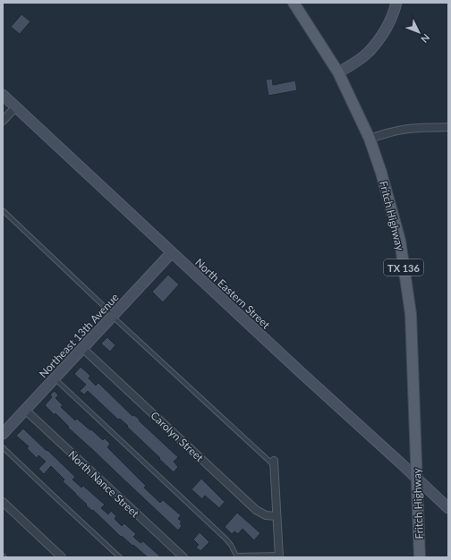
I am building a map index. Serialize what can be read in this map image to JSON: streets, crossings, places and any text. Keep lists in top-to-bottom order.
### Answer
{
  "streets": {
    "main road": [
      "Fritch Highway",
      "TX 136",
      "North Eastern Street",
      "Northeast 13th Avenue"
    ],
    "street": ["Carolyn Street", "North Nance Street"]
  },
  "crossings": [
    ["Fritch Highway", "North Eastern Street"],
    ["North Eastern Street", "Northeast 13th Avenue"],
    ["Northeast 13th Avenue", "Carolyn Street"],
    ["Northeast 13th Avenue", "North Nance Street"]
  ],
  "north": "bottom right"
}
